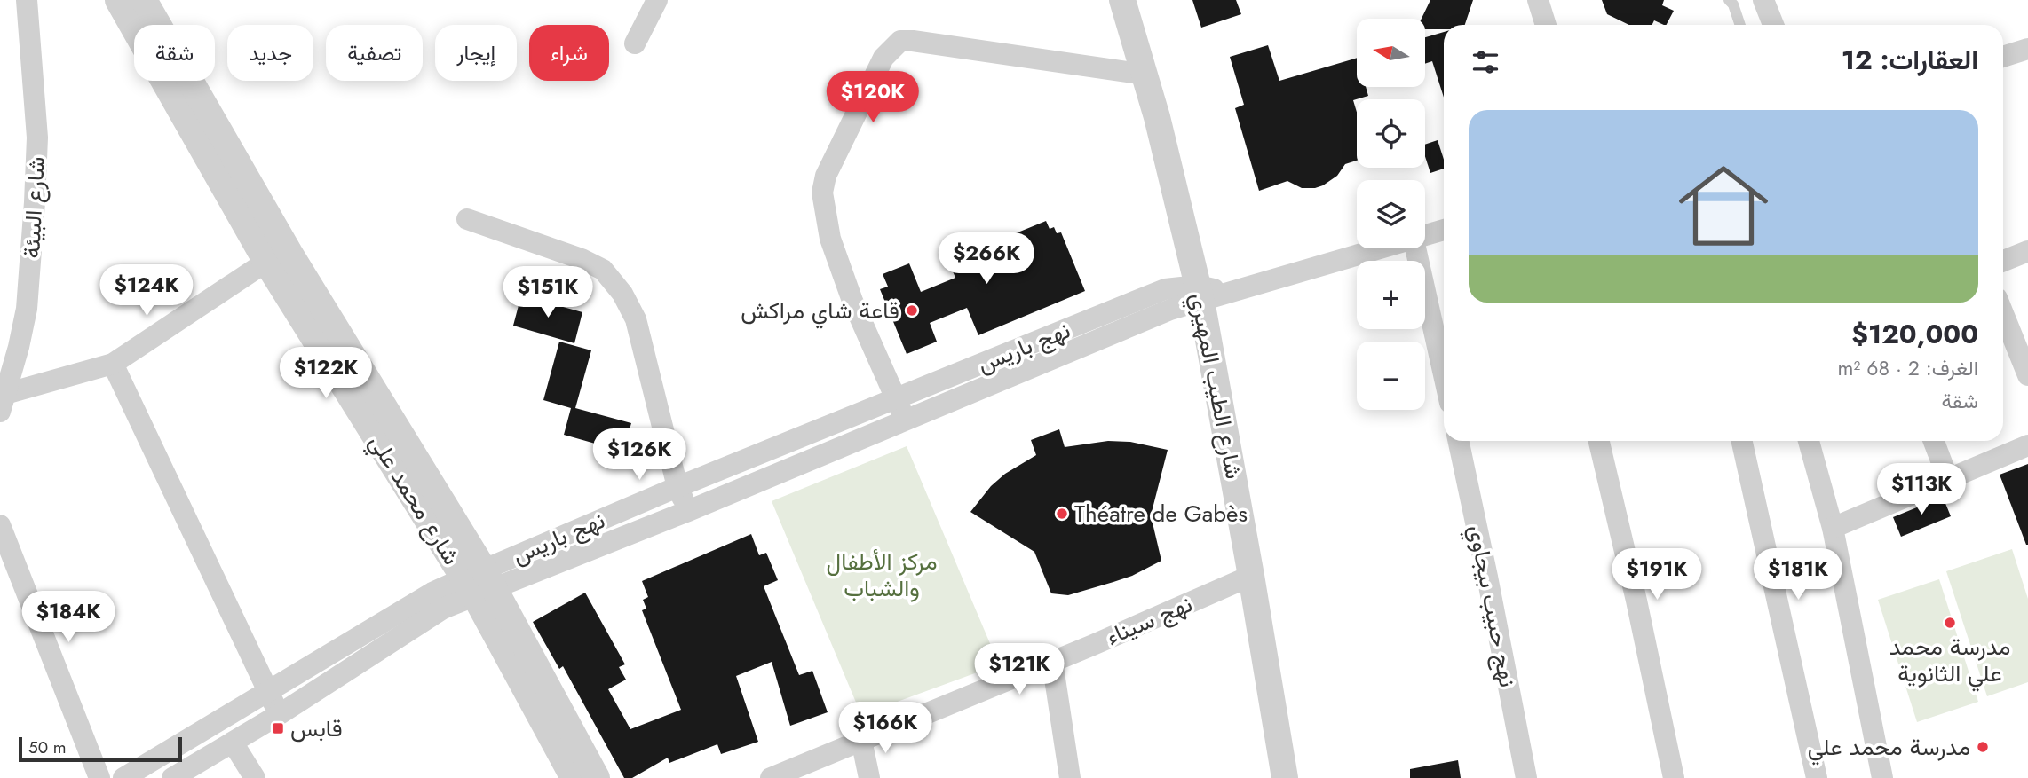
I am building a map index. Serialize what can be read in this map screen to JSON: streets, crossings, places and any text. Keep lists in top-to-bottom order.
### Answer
{
  "streets": {
    "street": [
      "شارع البيئة",
      "نهج باريس",
      "شارع الطيب المهيري",
      "شارع محمد علي",
      "نهج حبيب بيجاوي",
      "نهج سيناء"
    ]
  },
  "crossings": [
    ["نهج باريس", "شارع الطيب المهيري"],
    ["نهج باريس", "شارع محمد علي"],
    ["شارع الطيب المهيري", "نهج سيناء"]
  ],
  "parks": ["مركز الأطفال والشباب"],
  "places": {
    "other": [
      "قاعة شاي مراكش",
      "Théatre de Gabès",
      "مدرسة محمد علي الثانوية",
      "مدرسة محمد علي"
    ],
    "transit": ["قابس"]
  },
  "scale_bar": "50 m",
  "north": "left",
  "page": {
    "map_buttons": ["+", "−"],
    "chip": [
      "شراء",
      "إيجار",
      "تصفية",
      "جديد",
      "شقة"
    ],
    "heading": "العقارات: 12",
    "price": [
      "$120K",
      "$266K",
      "$124K",
      "$151K",
      "$122K",
      "$126K",
      "$113K",
      "$191K",
      "$181K",
      "$184K",
      "$121K",
      "$166K"
    ],
    "list": [
      {
        "name": "$120,000",
        "note": "الغرف: 2 · 68 m² · شقة"
      }
    ],
    "scale": "50 m"
  }
}
